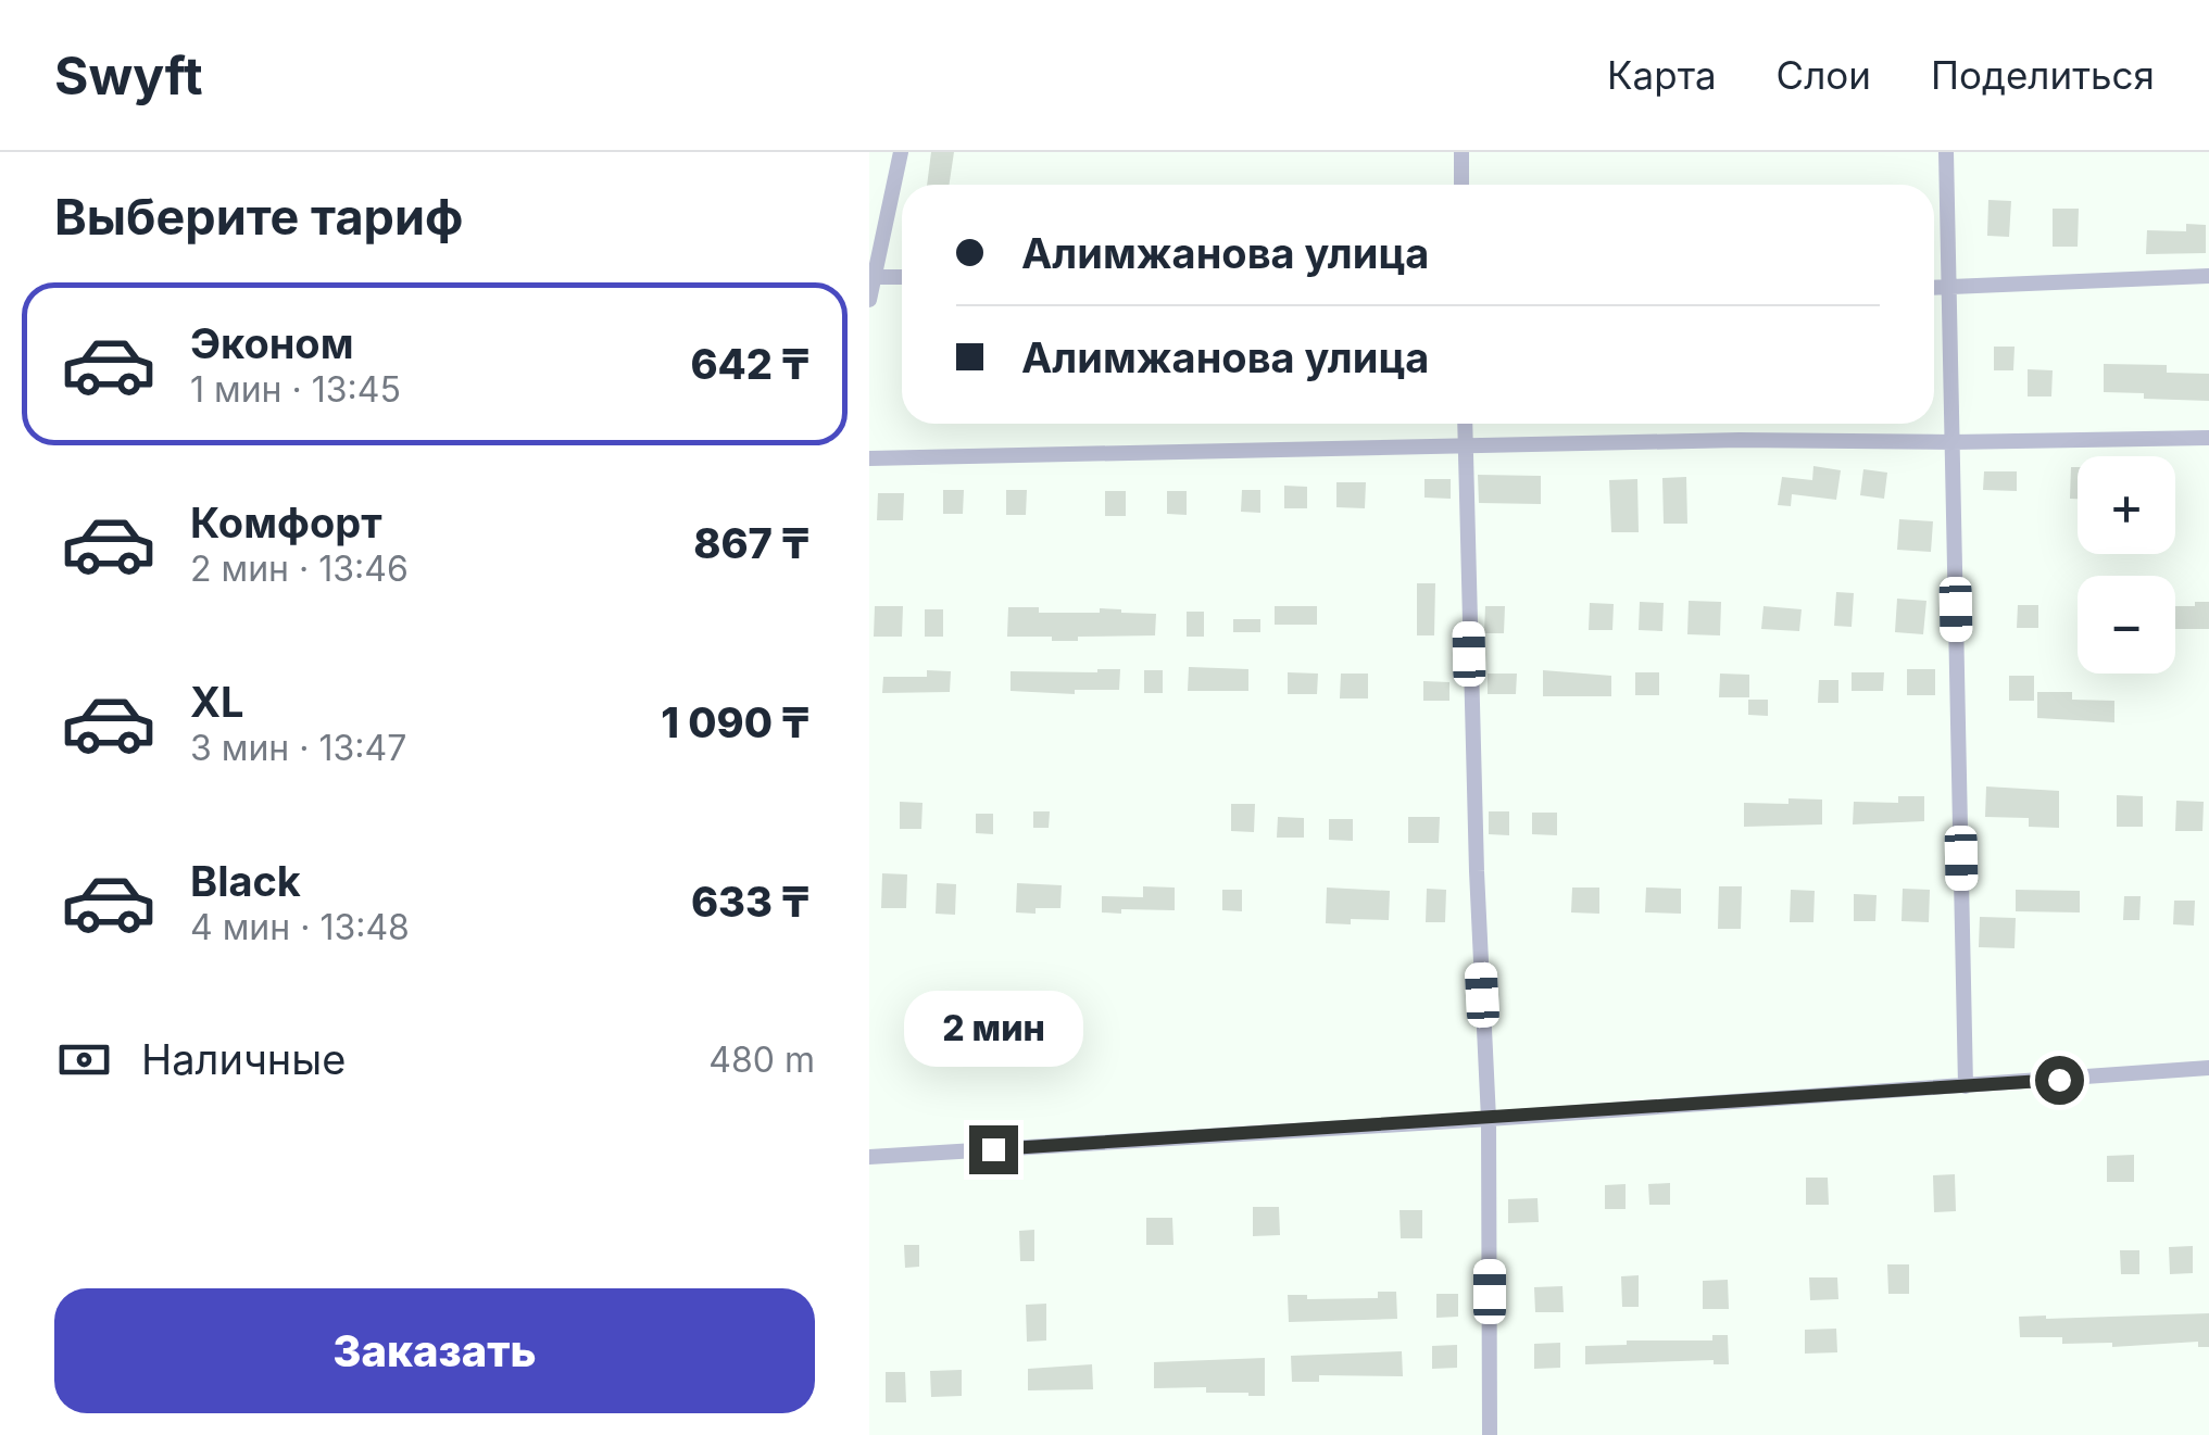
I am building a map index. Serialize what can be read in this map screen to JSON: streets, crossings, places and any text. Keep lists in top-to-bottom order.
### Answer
{
  "page": {
    "header": "Swyft",
    "nav": ["Карта", "Слои", "Поделиться"],
    "heading": "Выберите тариф",
    "banner": ["Алимжанова улица", "Алимжанова улица"],
    "list": [
      {
        "name": "Эконом",
        "note": "1 мин · 13:45",
        "value": "642 ₸"
      },
      {
        "name": "Комфорт",
        "note": "2 мин · 13:46",
        "value": "867 ₸"
      },
      {
        "name": "XL",
        "note": "3 мин · 13:47",
        "value": "1 090 ₸"
      },
      {
        "name": "Black",
        "note": "4 мин · 13:48",
        "value": "633 ₸"
      }
    ],
    "map_buttons": ["+", "−"],
    "bubble": "2 мин",
    "pay": ["Наличные", "480 m"],
    "buttons": "Заказать"
  }
}
